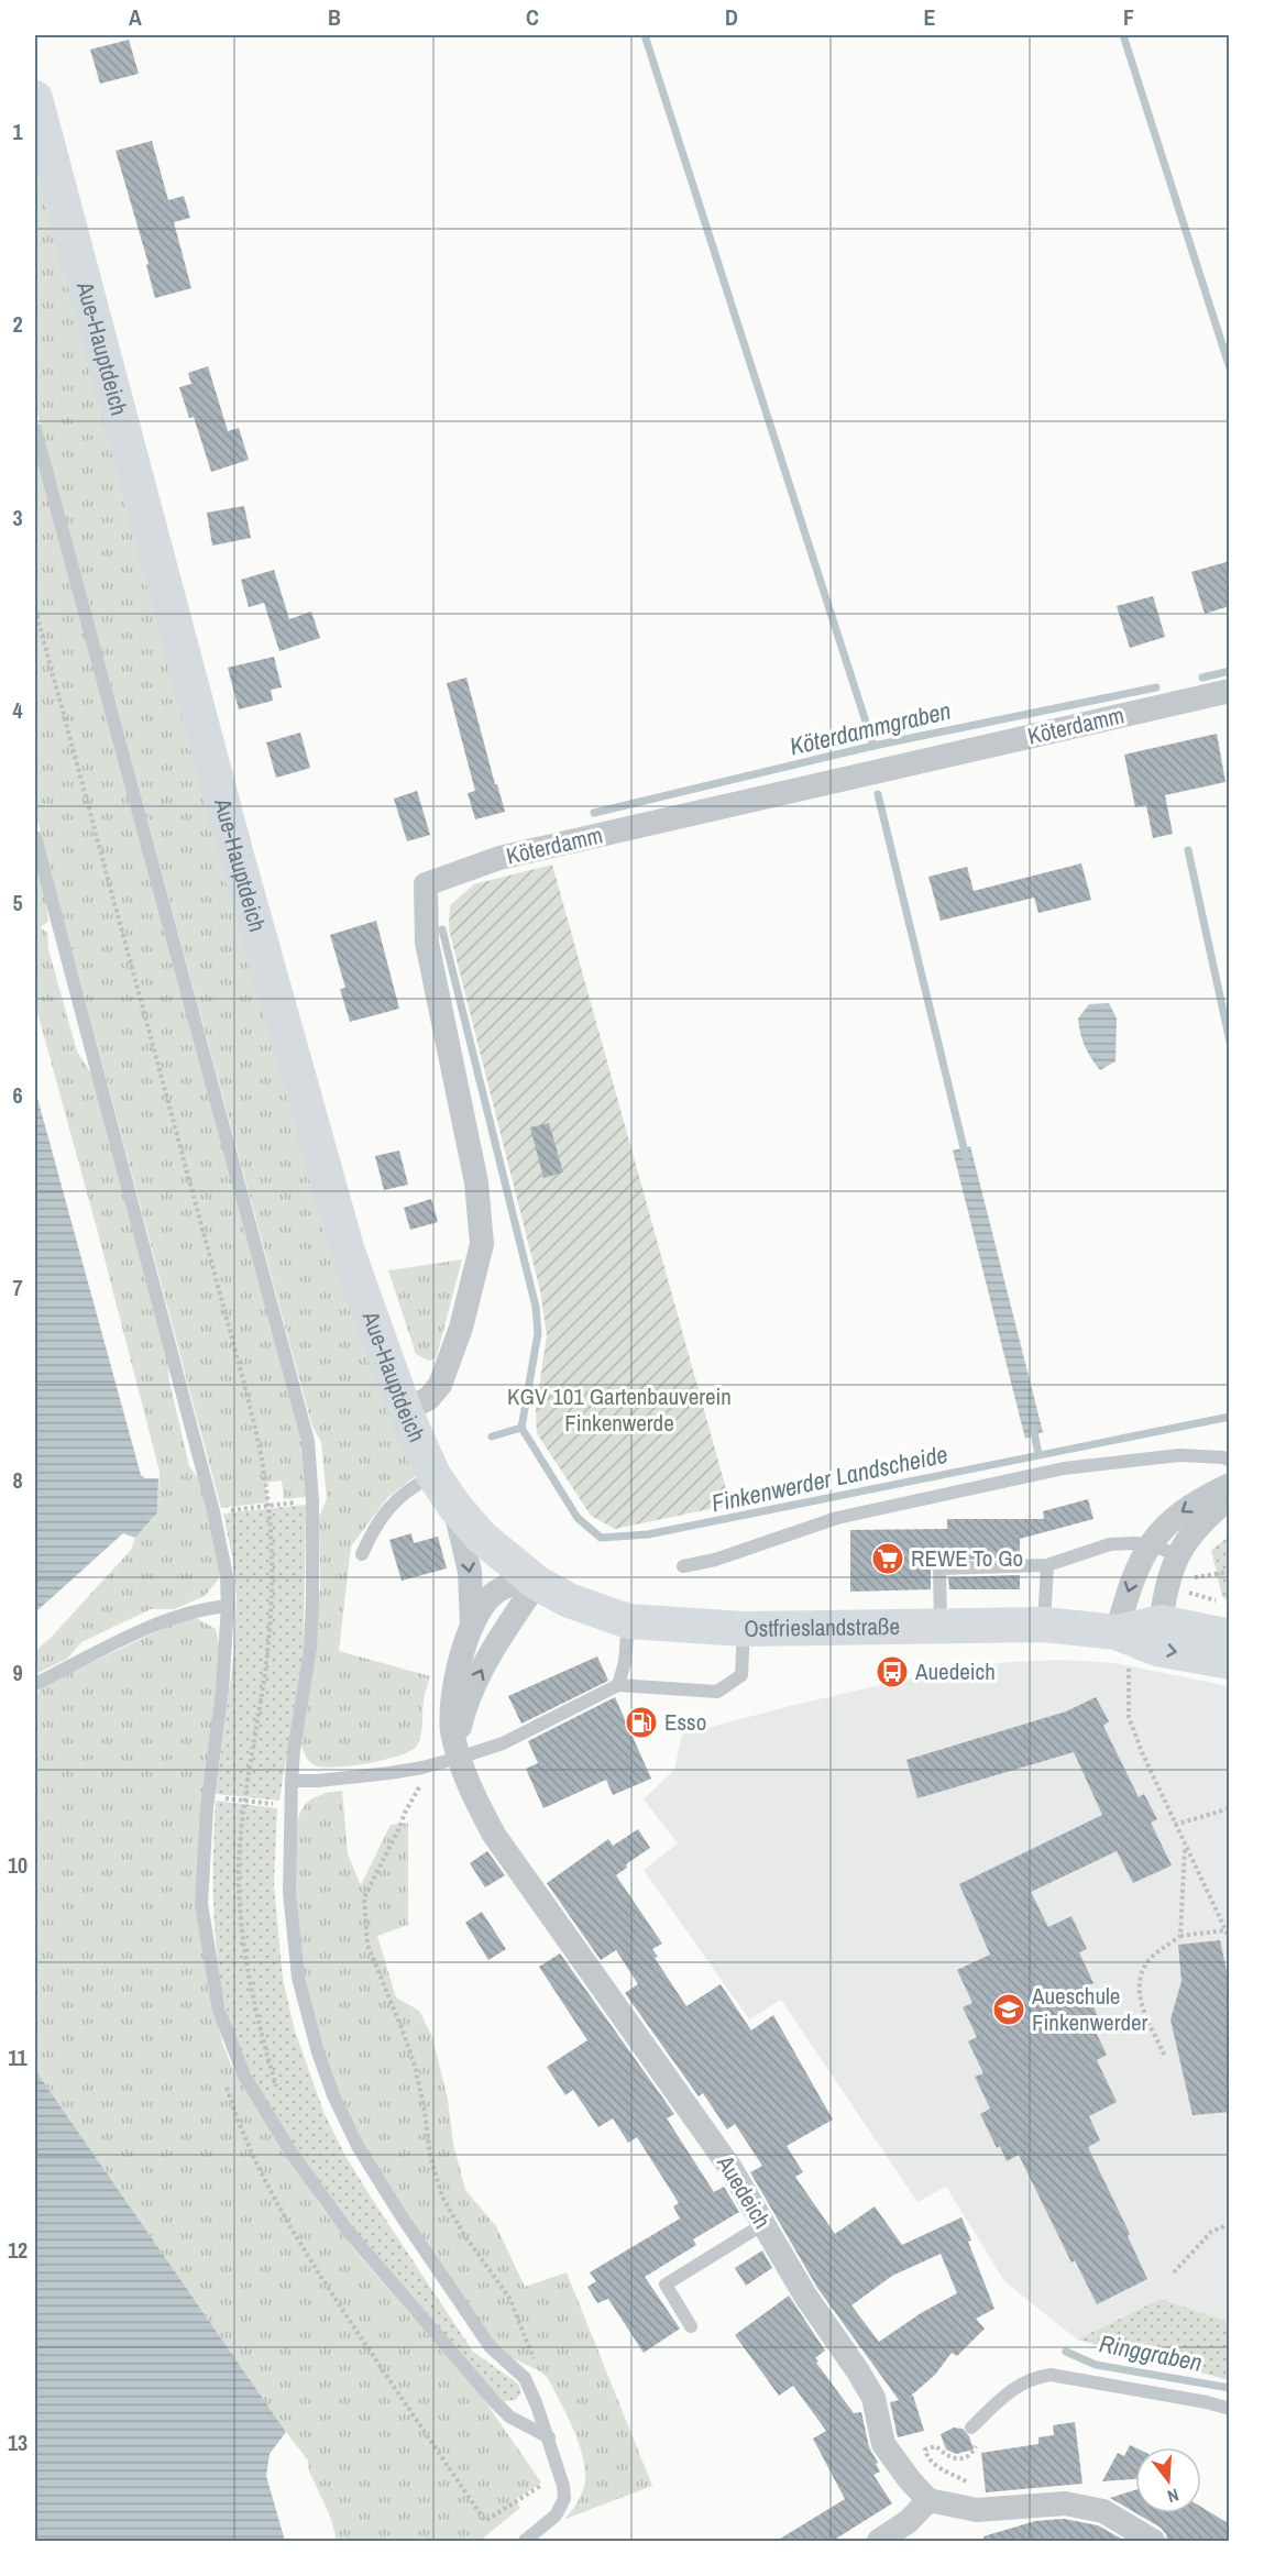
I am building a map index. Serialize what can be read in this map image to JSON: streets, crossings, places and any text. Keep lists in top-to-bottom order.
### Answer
{
  "streets": {
    "street": [
      "Aue-Hauptdeich",
      "Köterdamm",
      "Ostfrieslandstraße",
      "Auedeich"
    ]
  },
  "crossings": [
    ["Aue-Hauptdeich", "Köterdamm"],
    ["Aue-Hauptdeich", "Ostfrieslandstraße"],
    ["Aue-Hauptdeich", "Auedeich"],
    ["Ostfrieslandstraße", "Auedeich"]
  ],
  "water": ["Köterdammgraben", "Finkenwerder Landscheide", "Ringgraben"],
  "parks": ["KGV 101 Gartenbauverein Finkenwerde"],
  "places": {
    "supermarket": ["REWE To Go"],
    "bus stop": ["Auedeich"],
    "fuel station": ["Esso"],
    "school or university": ["Aueschule Finkenwerder"]
  },
  "north": "bottom",
  "grid": {
    "columns": [
      "A",
      "B",
      "C",
      "D",
      "E",
      "F"
    ],
    "rows": [
      "1",
      "2",
      "3",
      "4",
      "5",
      "6",
      "7",
      "8",
      "9",
      "10",
      "11",
      "12",
      "13"
    ]
  }
}
